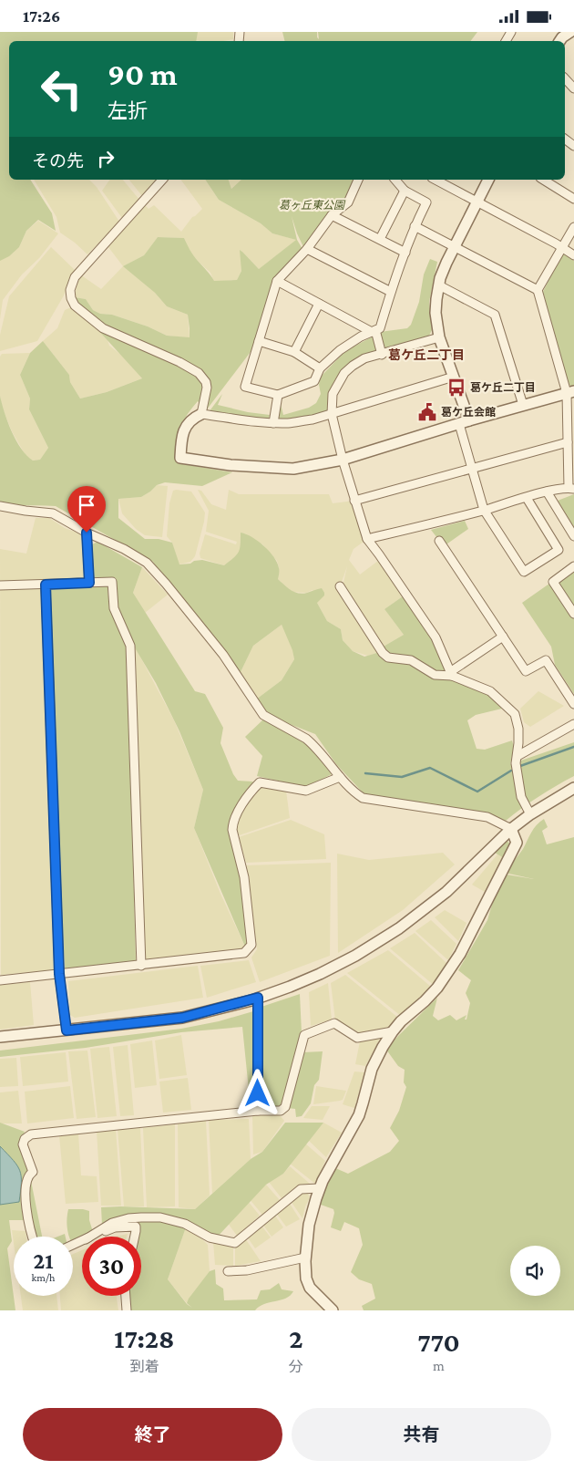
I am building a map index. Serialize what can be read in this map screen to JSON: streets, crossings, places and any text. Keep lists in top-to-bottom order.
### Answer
{
  "districts": ["葛ケ丘二丁目"],
  "parks": ["葛ヶ丘東公園"],
  "places": {
    "bus stop": ["葛ケ丘二丁目"],
    "public building": ["葛ケ丘会館"]
  },
  "page": {
    "status": "17:26",
    "turn": ["90 m", "左折"],
    "then": "その先",
    "speed": "21 km/h",
    "limit": "30",
    "eta": [
      "17:28",
      "到着",
      "2",
      "分",
      "770",
      "m"
    ],
    "buttons": ["終了", "共有"]
  }
}
